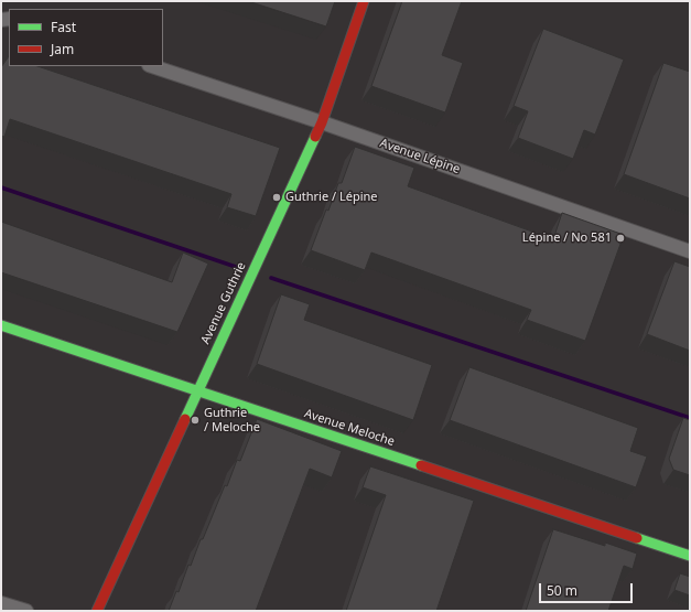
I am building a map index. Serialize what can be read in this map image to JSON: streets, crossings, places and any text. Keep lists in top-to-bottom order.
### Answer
{
  "streets": {
    "street": ["Avenue Lépine", "Avenue Guthrie", "Avenue Meloche"]
  },
  "crossings": [
    ["Avenue Lépine", "Avenue Guthrie"],
    ["Avenue Guthrie", "Avenue Meloche"]
  ],
  "places": ["Guthrie / Lépine", "Lépine / No 581", "Guthrie / Meloche"],
  "legend": ["Fast", "Jam"],
  "scale_bar": "50 m"
}
